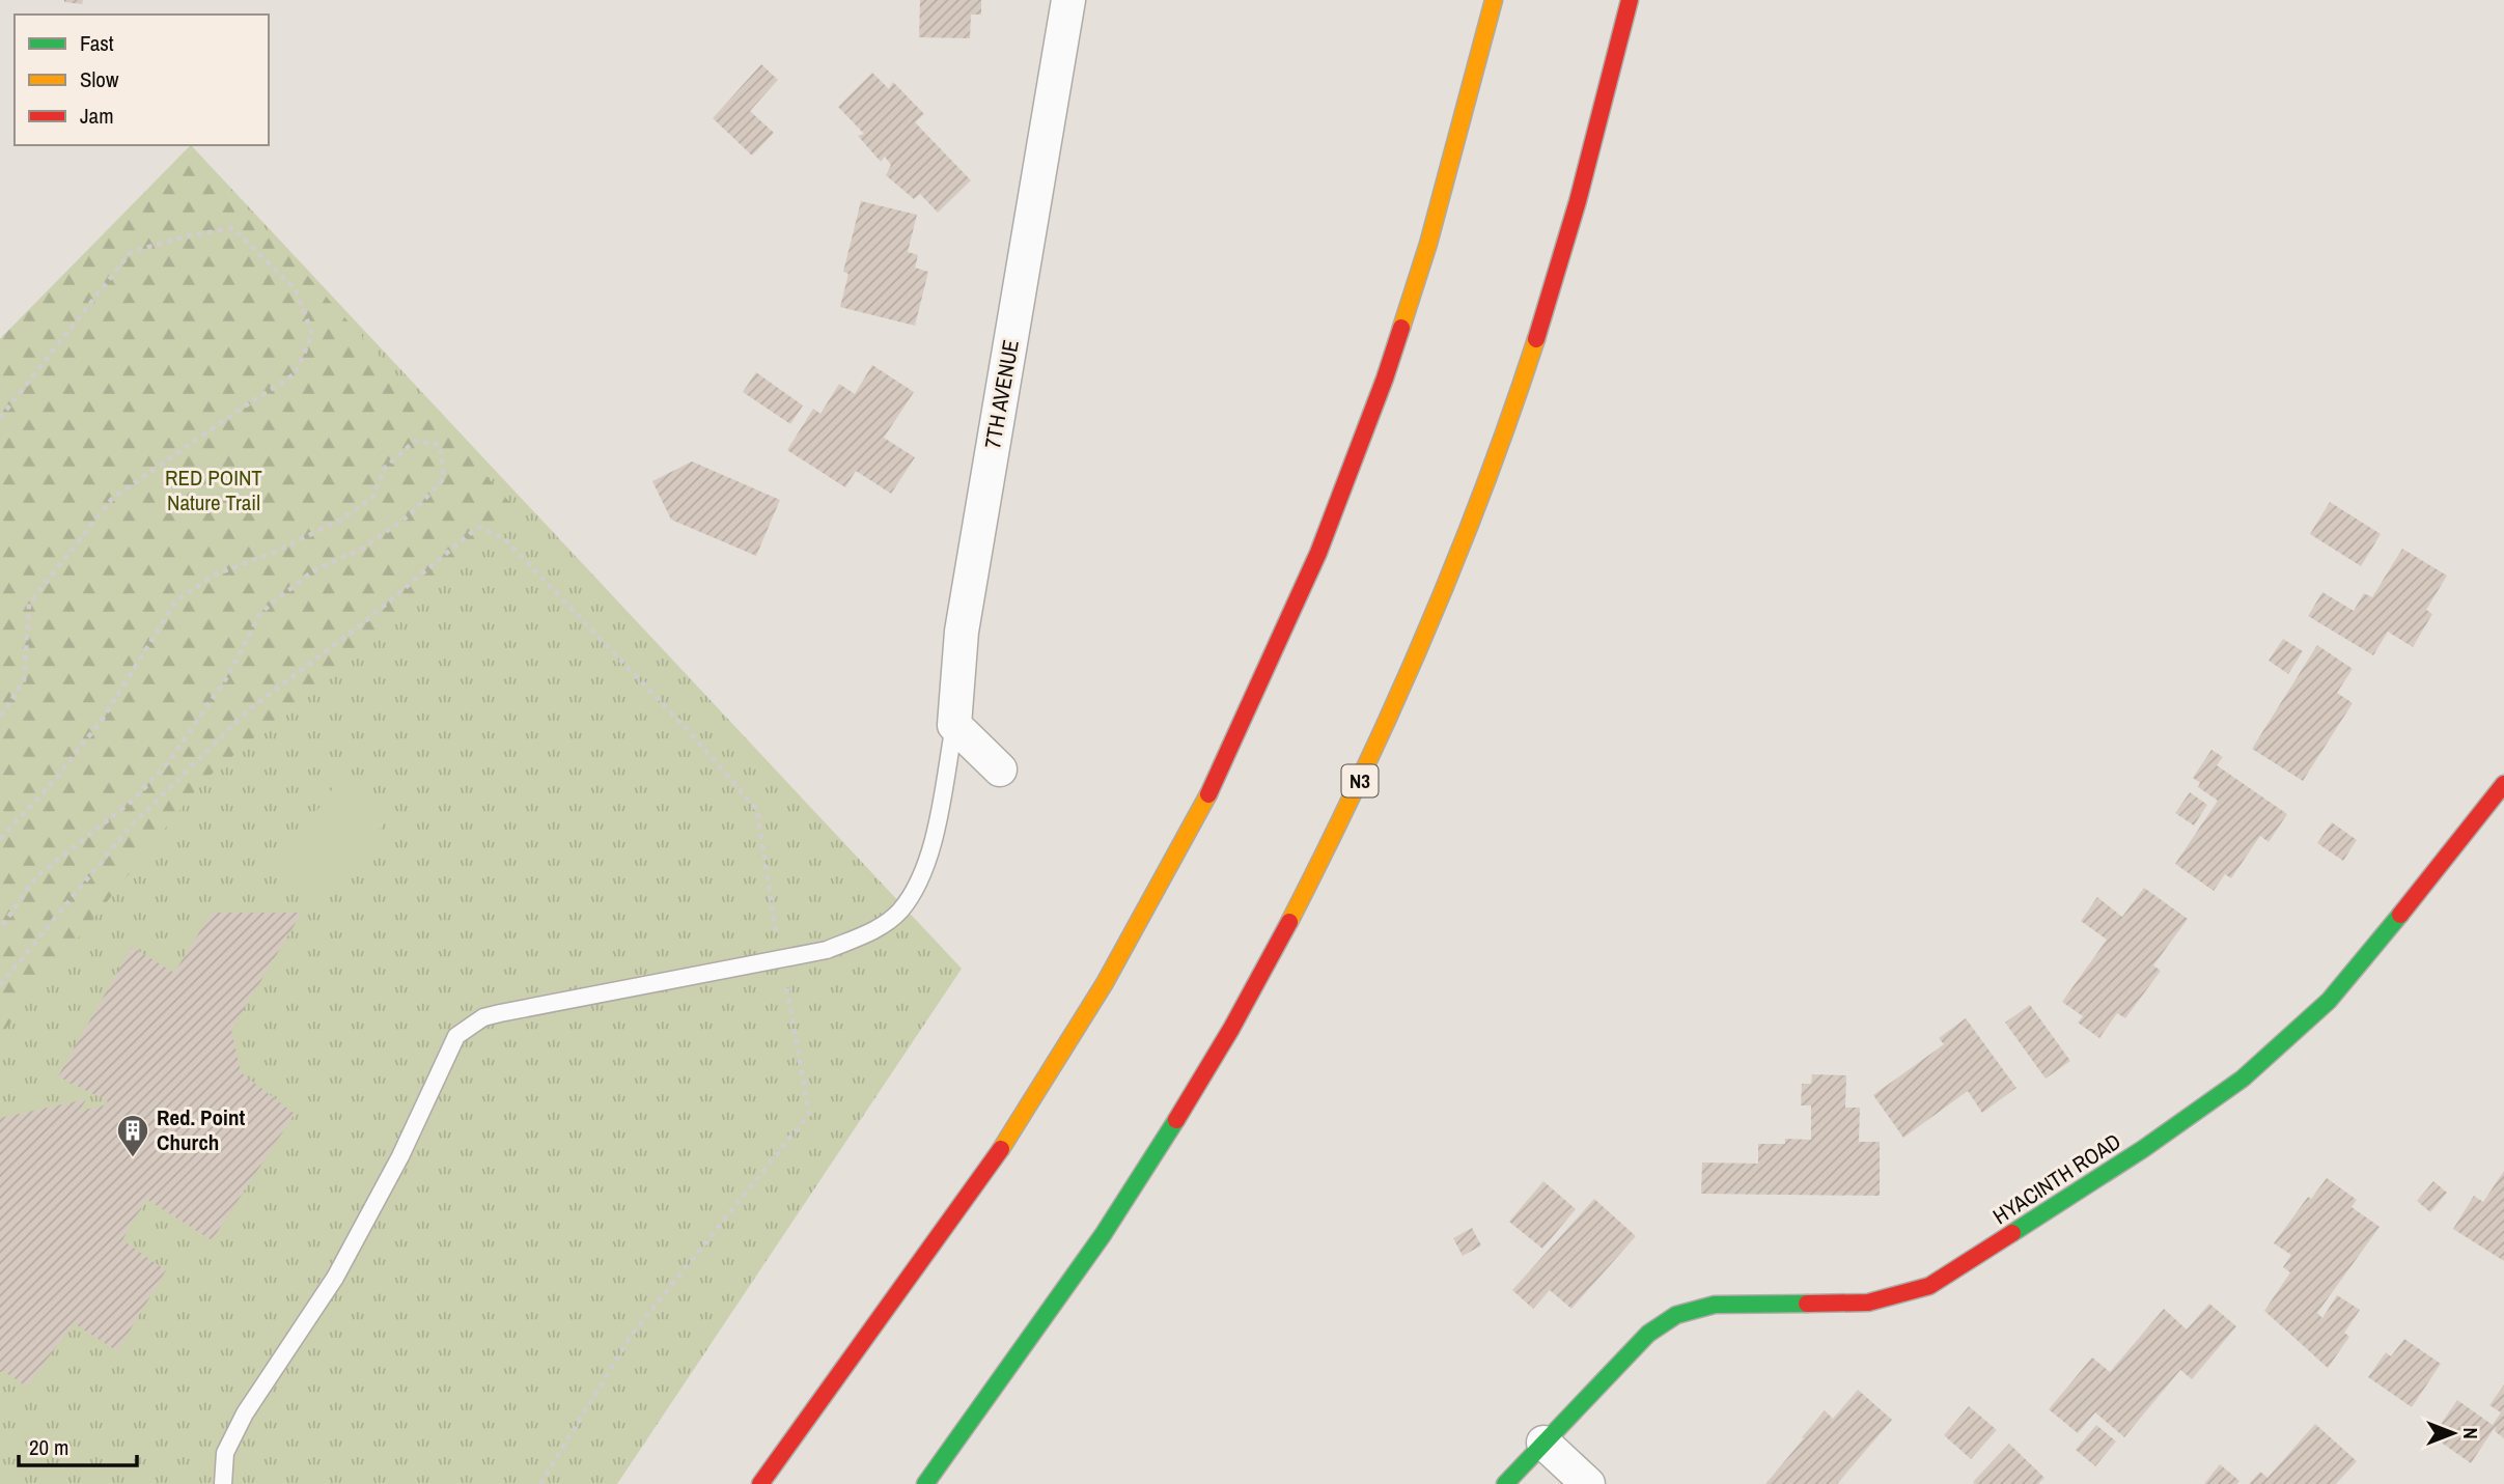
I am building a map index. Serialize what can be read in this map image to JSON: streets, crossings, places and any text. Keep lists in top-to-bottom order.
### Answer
{
  "streets": {
    "main road": ["N3", "HYACINTH ROAD"],
    "street": ["7TH AVENUE"]
  },
  "parks": ["RED POINT Nature Trail"],
  "places": {
    "building": ["Red. Point Church"]
  },
  "legend": ["Fast", "Slow", "Jam"],
  "scale_bar": "20 m",
  "north": "right"
}
